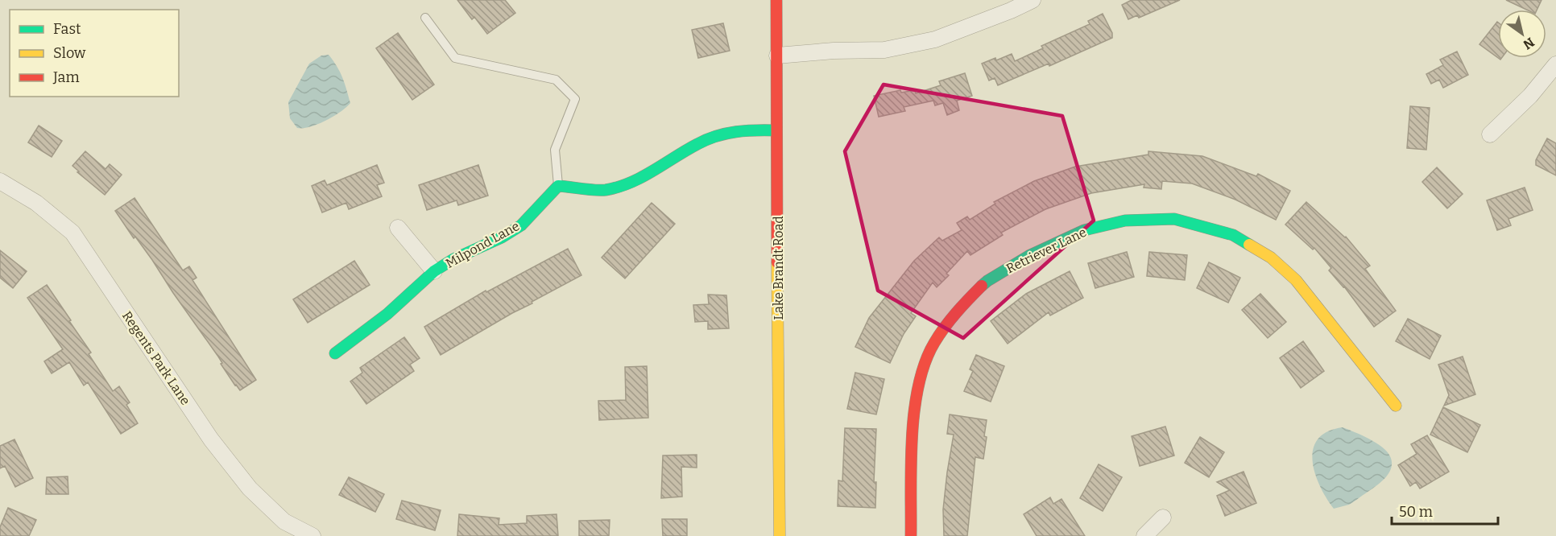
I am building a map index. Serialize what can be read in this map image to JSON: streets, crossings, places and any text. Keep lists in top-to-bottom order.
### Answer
{
  "streets": {
    "street": [
      "Milpond Lane",
      "Retriever Lane",
      "Lake Brandt Road",
      "Regents Park Lane"
    ]
  },
  "legend": ["Fast", "Slow", "Jam"],
  "scale_bar": "50 m",
  "north": "bottom right"
}
